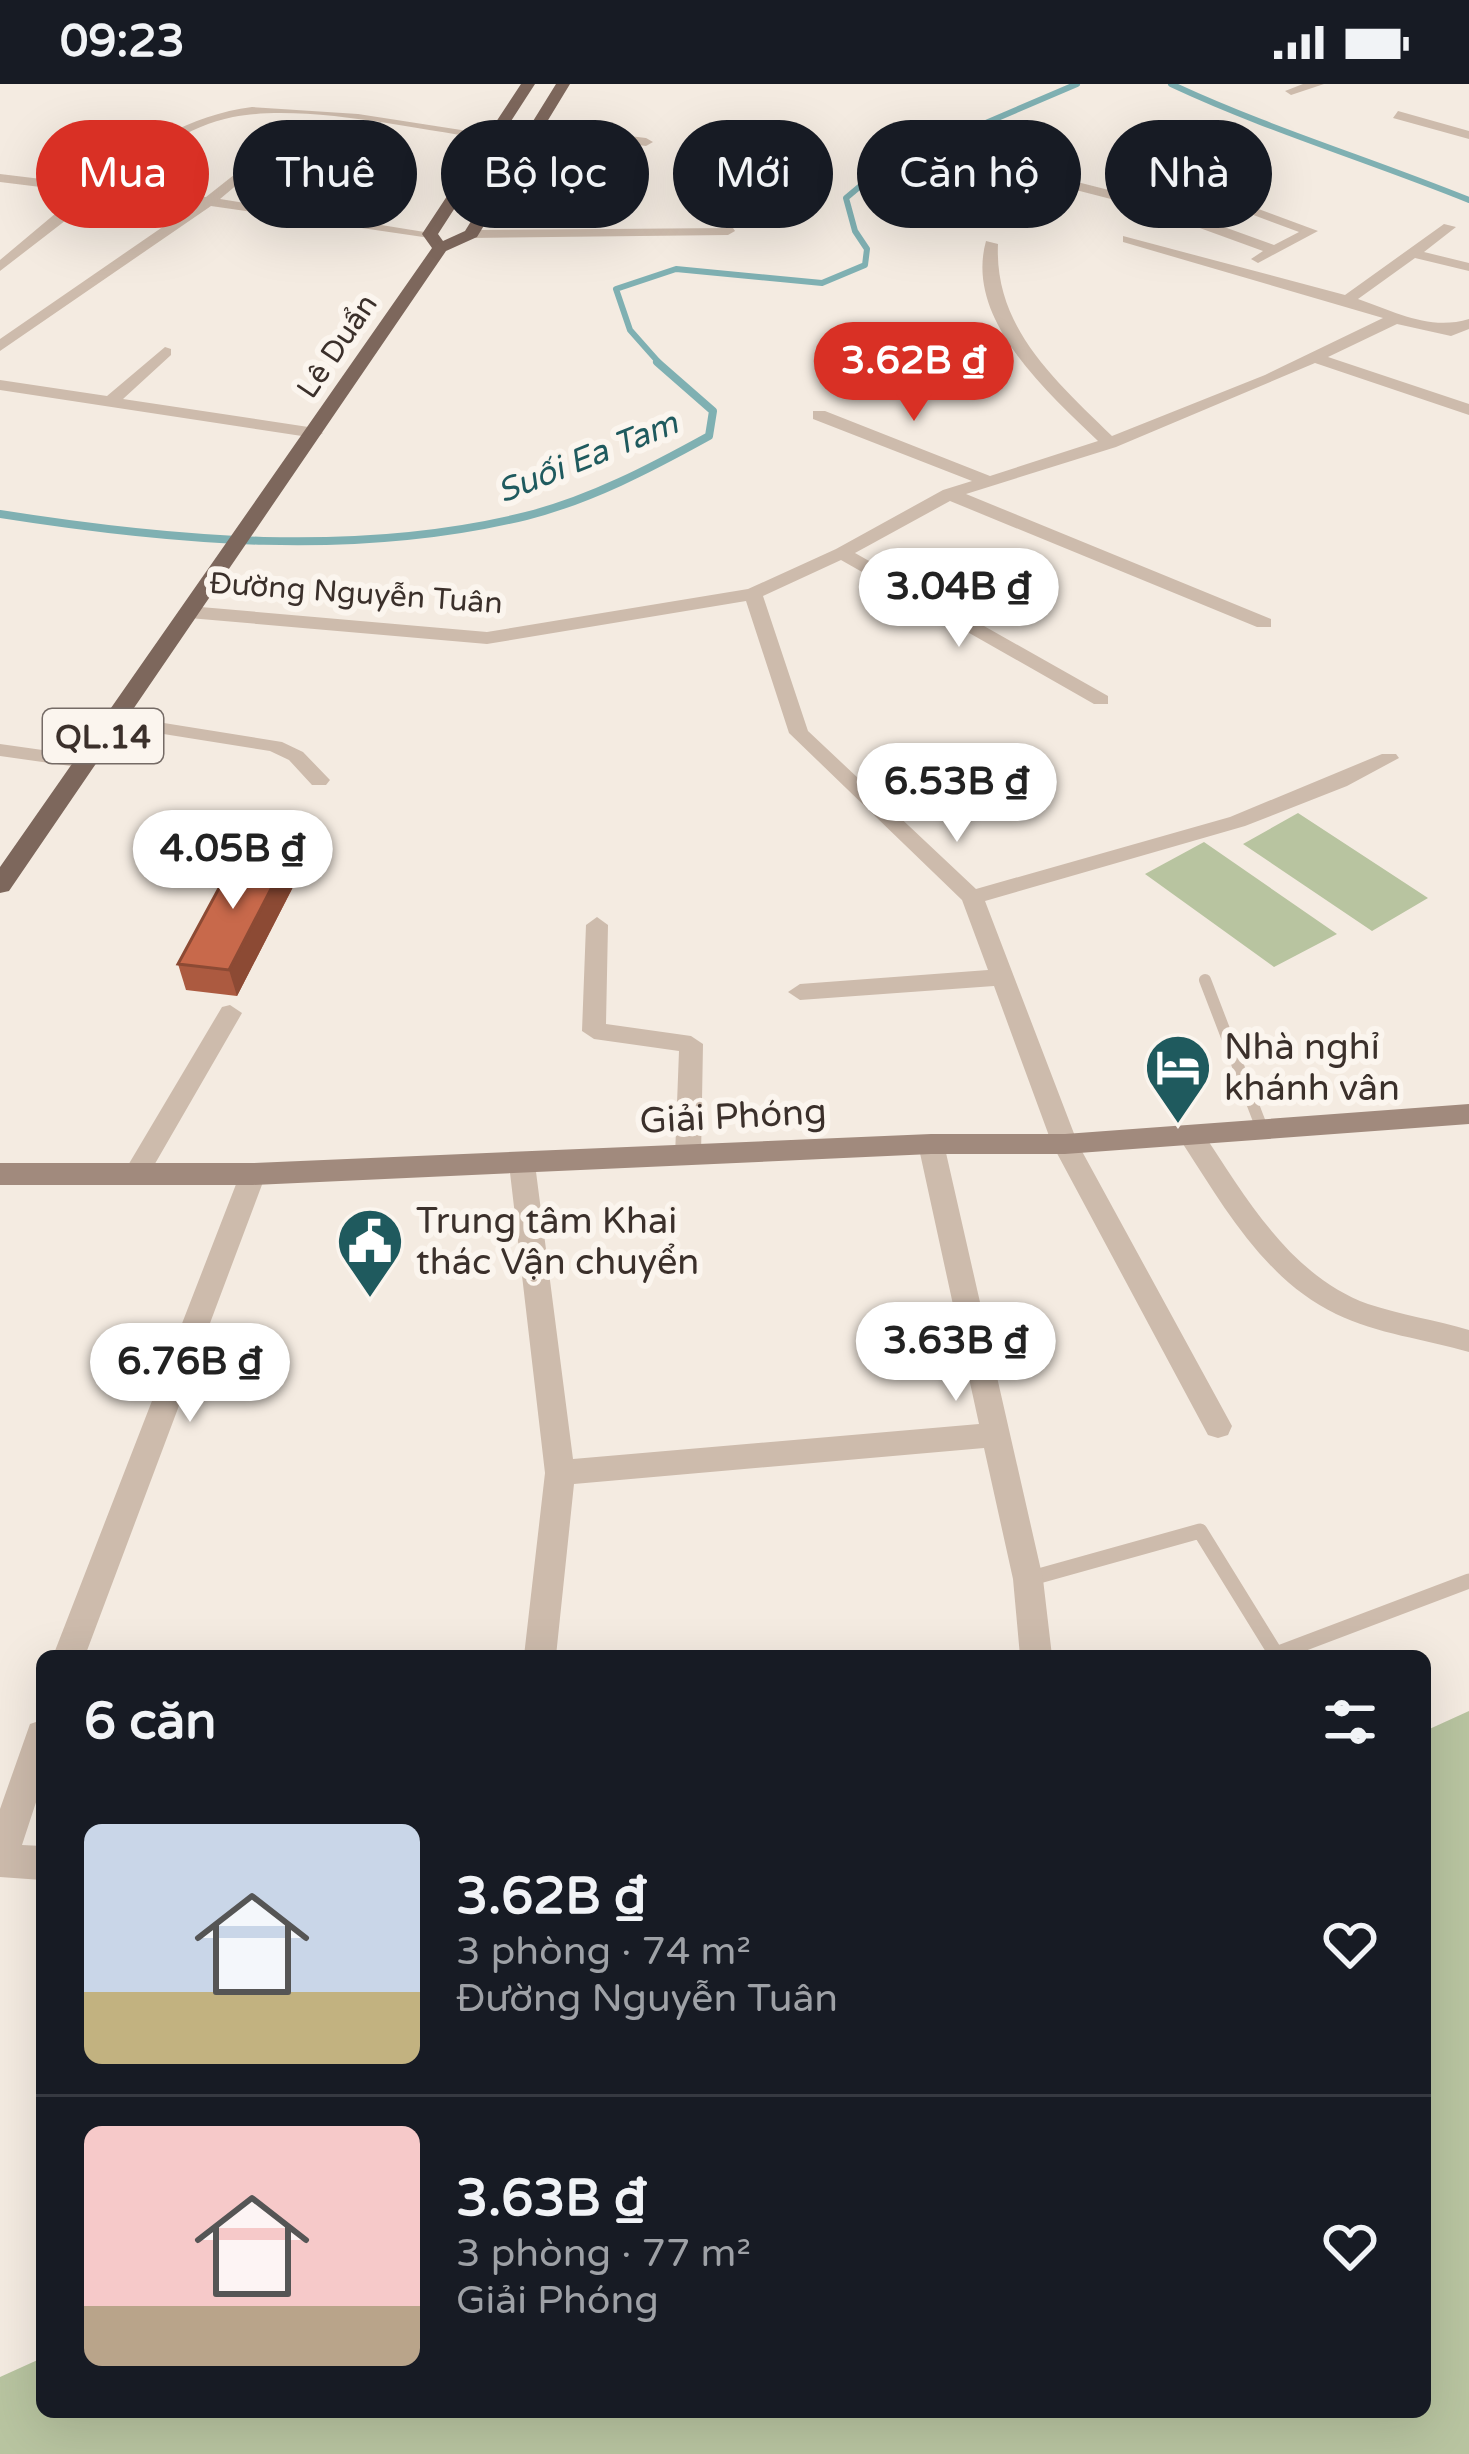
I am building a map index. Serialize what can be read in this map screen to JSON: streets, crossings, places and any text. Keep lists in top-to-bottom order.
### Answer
{
  "streets": {
    "main road": ["Lê Duẩn", "QL.14"],
    "street": ["Đường Nguyễn Tuân", "Giải Phóng"]
  },
  "crossings": [
    ["Lê Duẩn", "Đường Nguyễn Tuân"],
    ["Lê Duẩn", "QL.14"],
    ["Đường Nguyễn Tuân", "QL.14"]
  ],
  "water": ["Suối Ea Tam"],
  "places": {
    "hotel": ["Nhà nghỉ khánh vân"],
    "public building": ["Trung tâm Khai thác Vận chuyển"]
  },
  "page": {
    "status": "09:23",
    "chip": [
      "Mua",
      "Thuê",
      "Bộ lọc",
      "Mới",
      "Căn hộ",
      "Nhà"
    ],
    "price": [
      "3.62B ₫",
      "3.04B ₫",
      "6.53B ₫",
      "4.05B ₫",
      "3.63B ₫",
      "6.76B ₫"
    ],
    "heading": "6 căn",
    "list": [
      {
        "name": "3.62B ₫",
        "note": "3 phòng · 74 m² · Đường Nguyễn Tuân"
      },
      {
        "name": "3.63B ₫",
        "note": "3 phòng · 77 m² · Giải Phóng"
      }
    ]
  }
}
